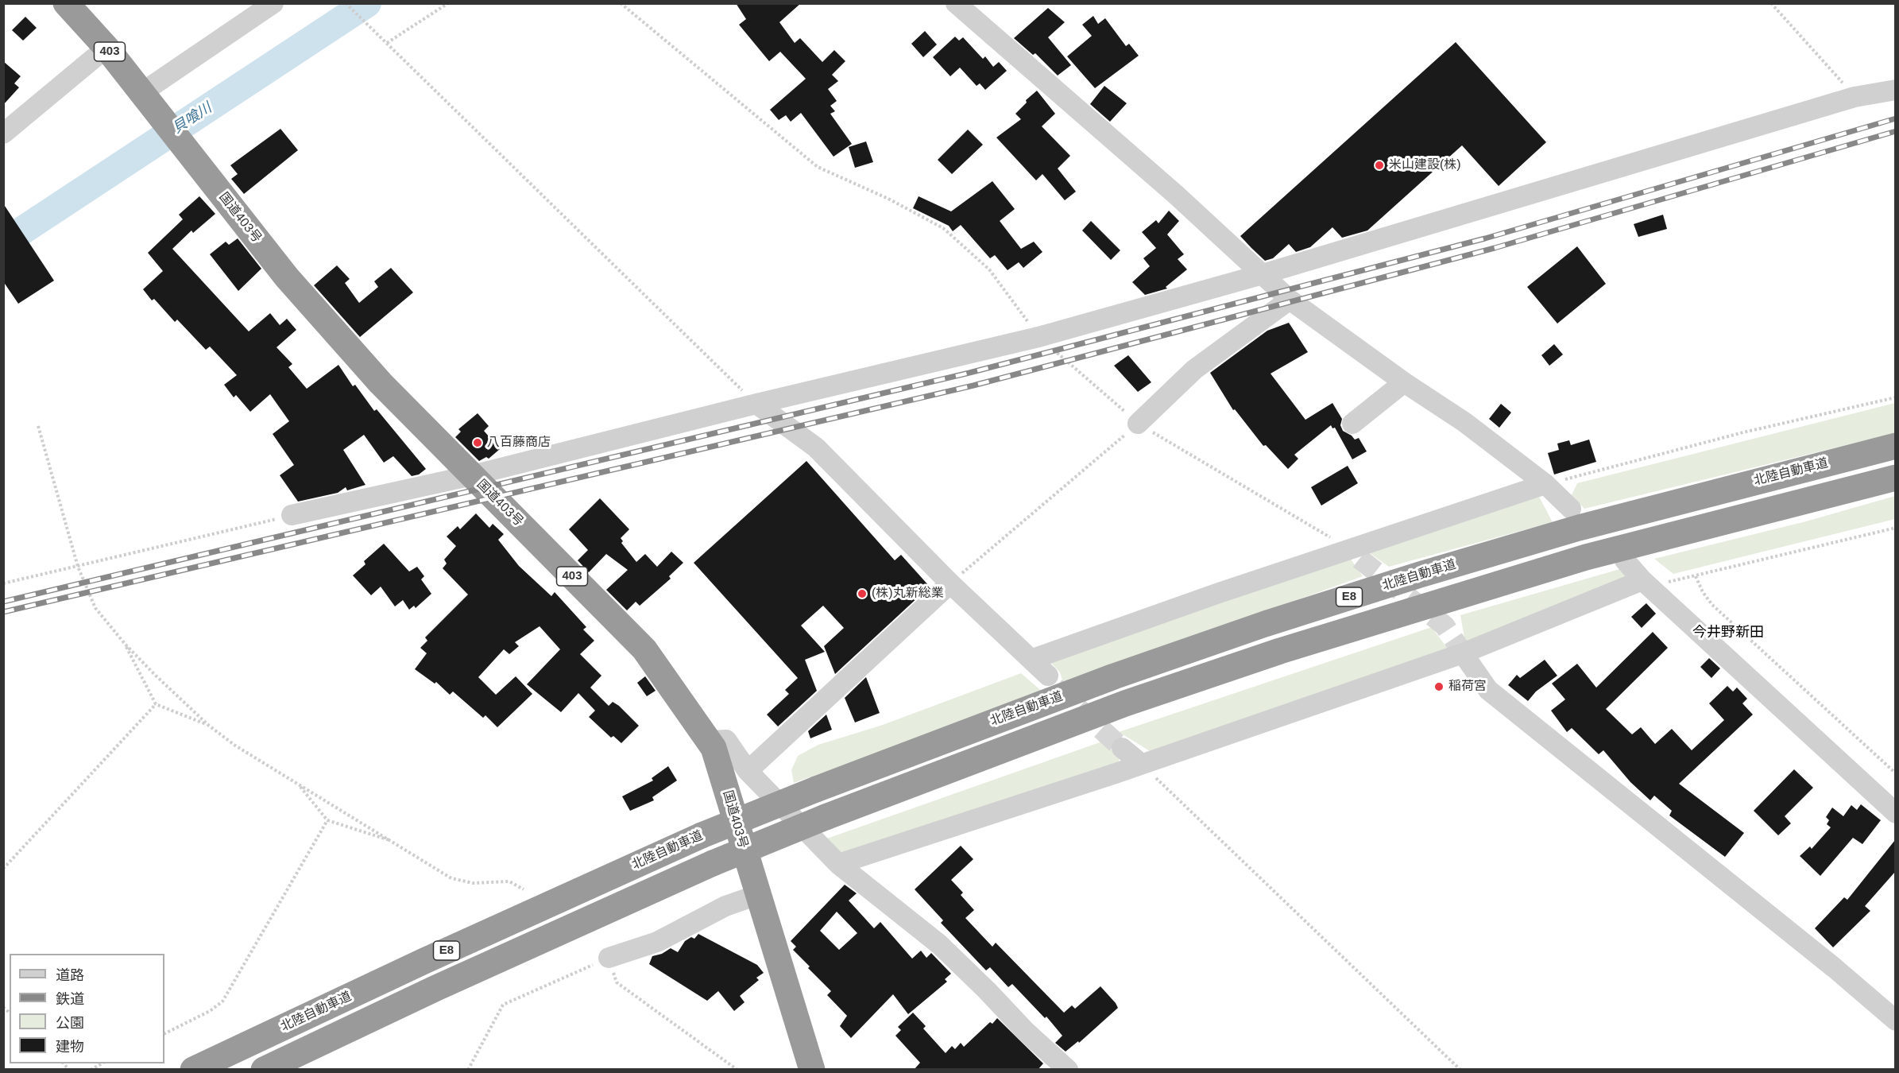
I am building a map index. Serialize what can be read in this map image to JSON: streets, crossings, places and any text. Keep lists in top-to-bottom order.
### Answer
{
  "streets": {
    "highway": [
      "403",
      "国道403号",
      "北陸自動車道",
      "E8"
    ]
  },
  "districts": ["今井野新田"],
  "water": ["貝喰川"],
  "places": [
    "米山建設(株)",
    "八百藤商店",
    "(株)丸新総業",
    "稲荷宮"
  ],
  "legend": [
    "道路",
    "鉄道",
    "公園",
    "建物"
  ]
}
